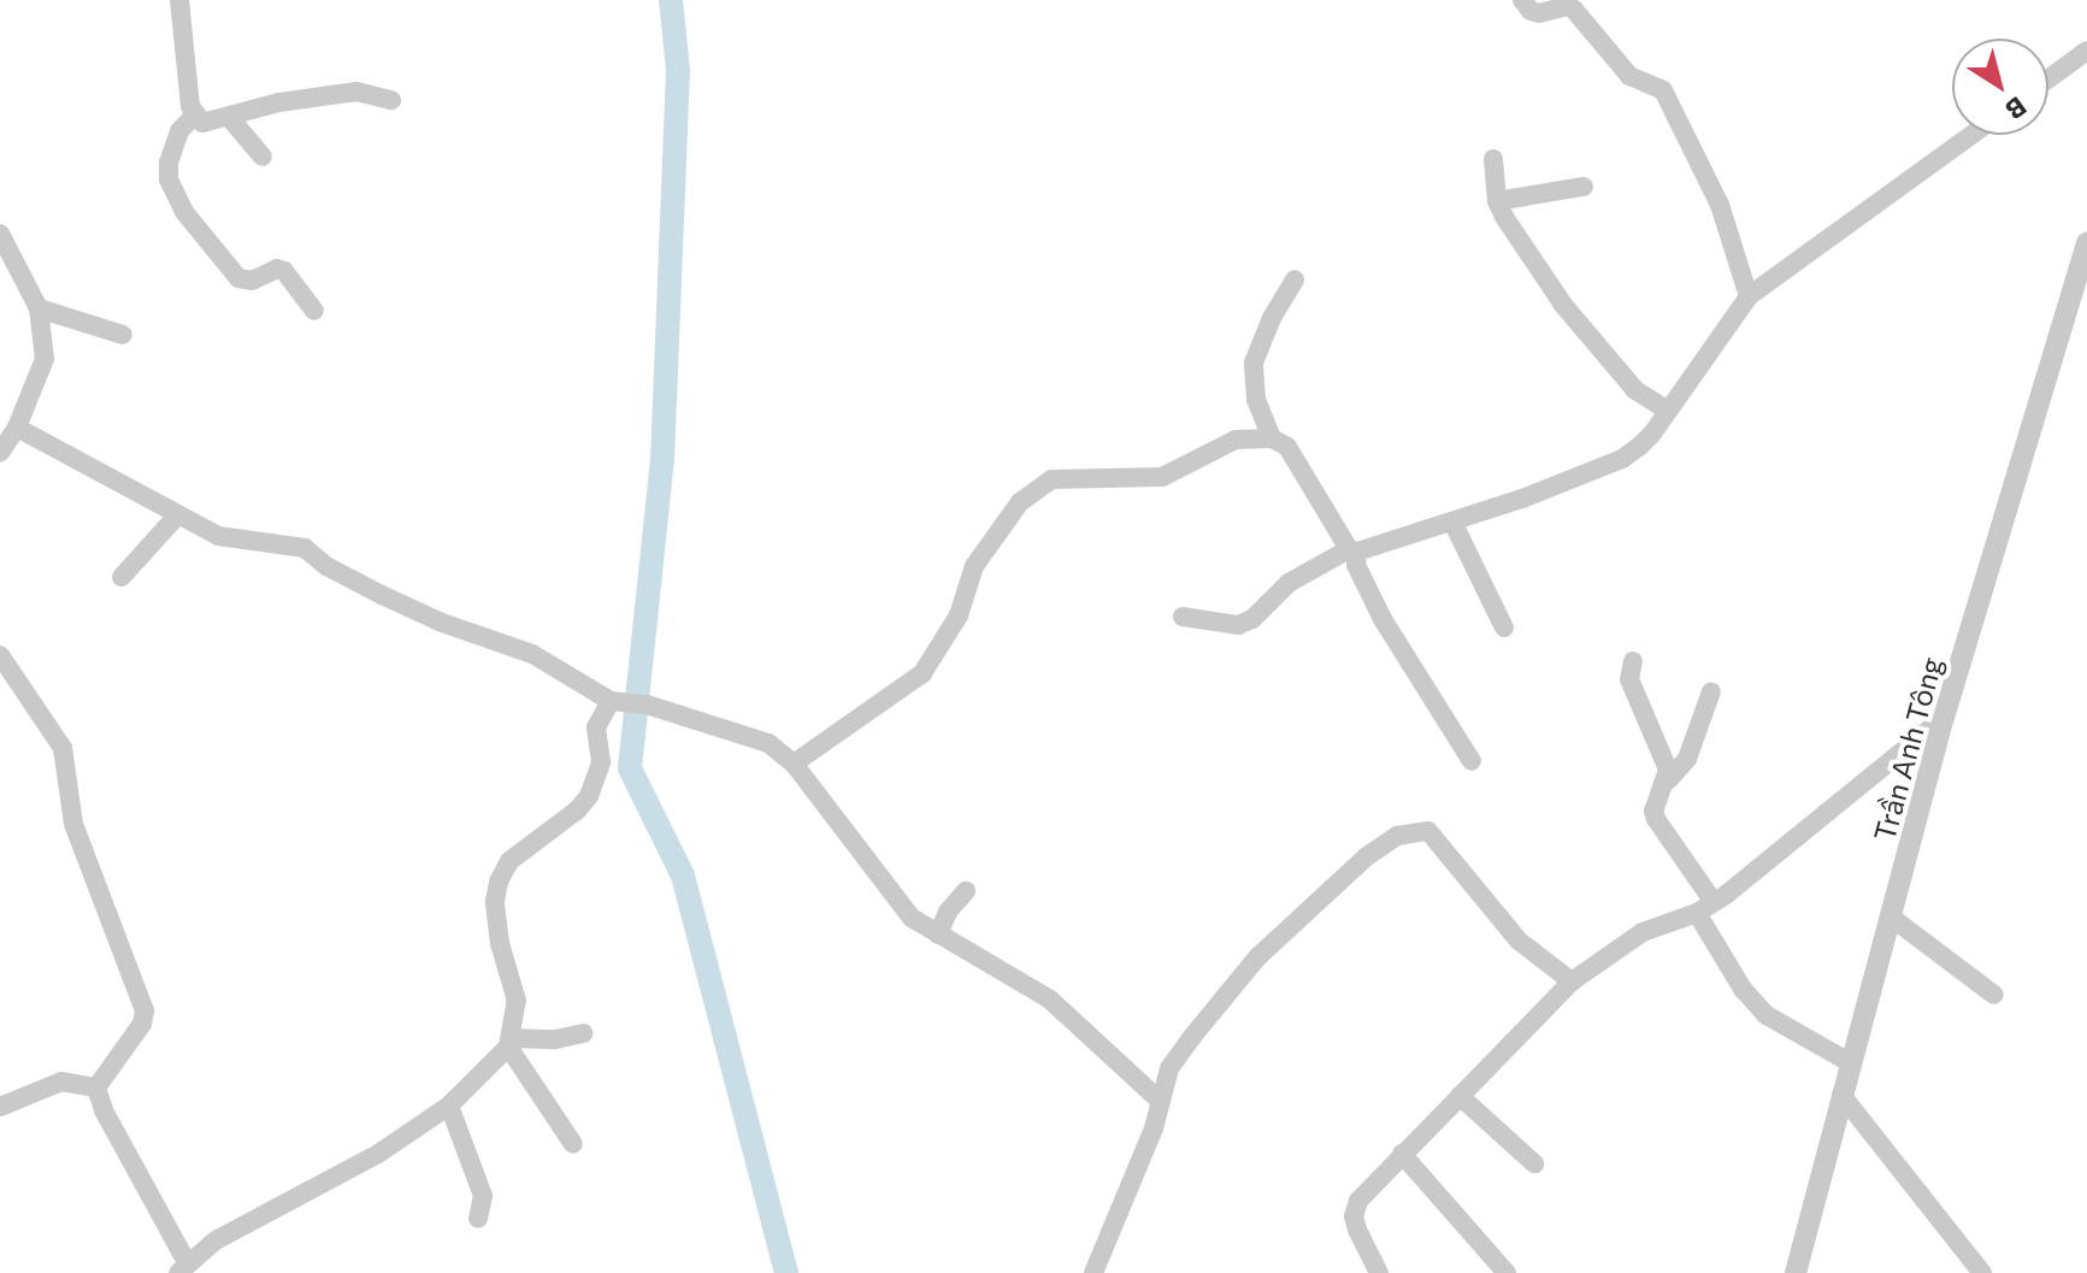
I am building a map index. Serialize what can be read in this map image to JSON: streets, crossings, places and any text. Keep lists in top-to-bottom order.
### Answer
{
  "streets": {
    "street": ["Trần Anh Tông"]
  },
  "north": "bottom right"
}
